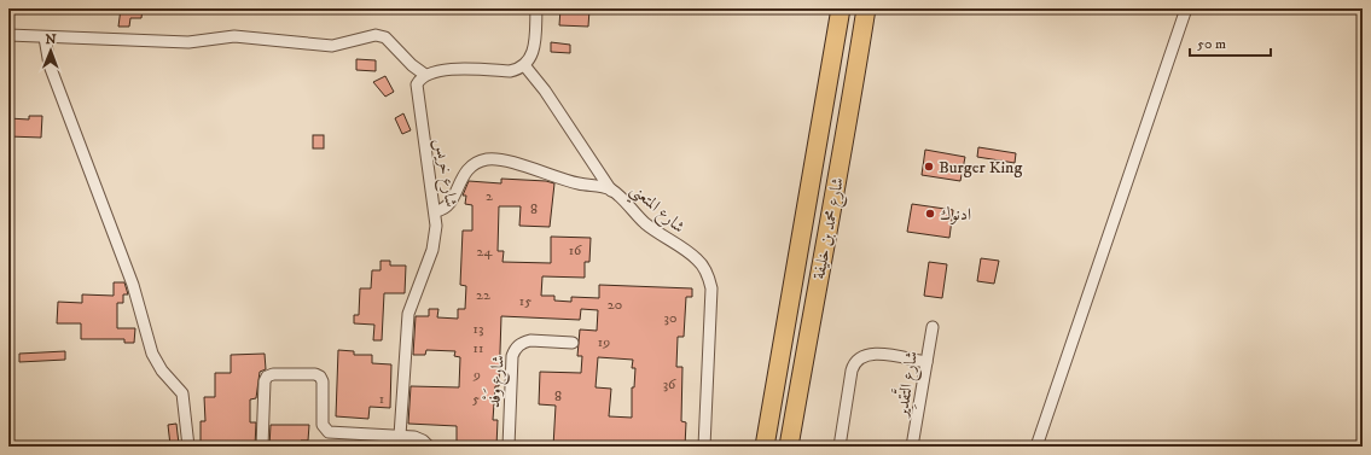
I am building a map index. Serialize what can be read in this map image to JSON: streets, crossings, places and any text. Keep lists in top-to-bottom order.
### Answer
{
  "streets": {
    "highway": ["شارع محمد بن خليفة"],
    "street": [
      "شارع خريس",
      "شارع المتعني",
      "شارع وَفْد",
      "شارع التَّقدِير"
    ]
  },
  "crossings": [
    ["شارع خريس", "شارع المتعني"]
  ],
  "places": ["Burger King", "ادنوك"],
  "house_numbers": [
    "2",
    "8",
    "16",
    "24",
    "22",
    "15",
    "20",
    "30",
    "13",
    "19",
    "11",
    "9",
    "36",
    "8",
    "1",
    "5"
  ],
  "scale_bar": "50 m",
  "north": "top"
}
